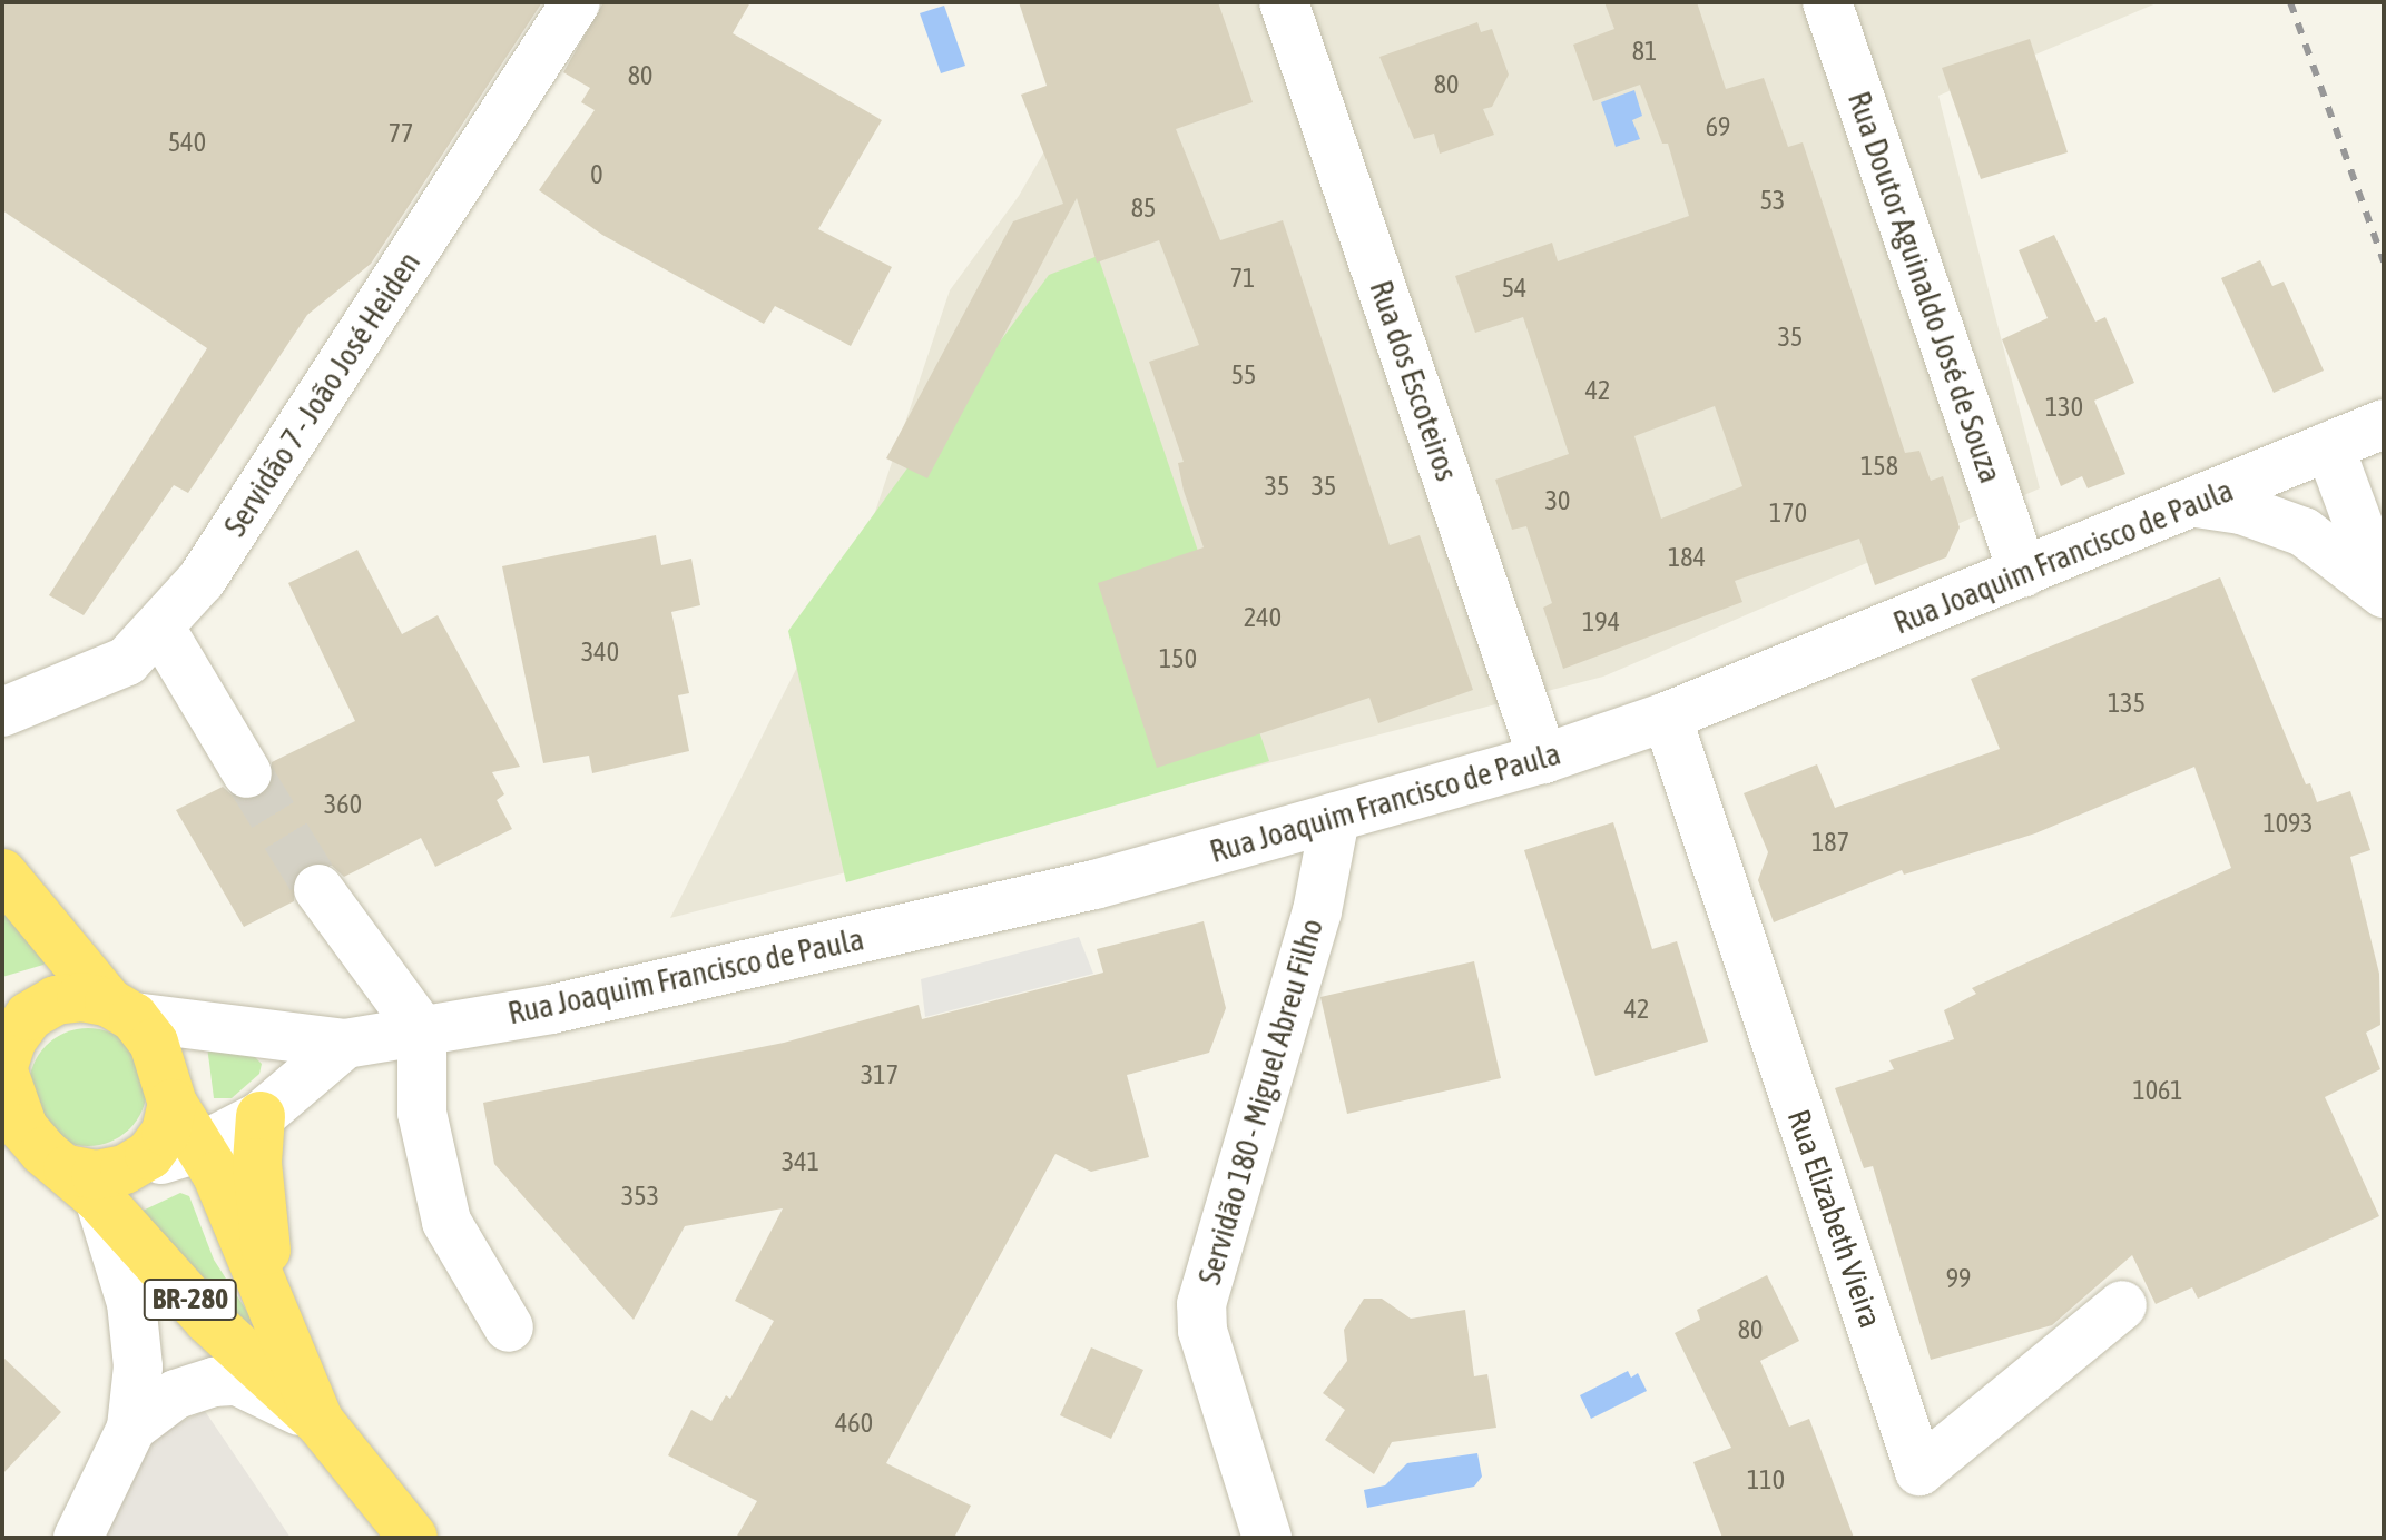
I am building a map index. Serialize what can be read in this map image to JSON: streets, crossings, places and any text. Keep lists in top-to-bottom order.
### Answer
{
  "streets": {
    "highway": ["BR-280"],
    "street": [
      "Rua Doutor Aguinaldo José de Souza",
      "Rua dos Escoteiros",
      "Servidão 7 - João José Heiden",
      "Rua Joaquim Francisco de Paula",
      "Servidão 180 - Miguel Abreu Filho",
      "Rua Elizabeth Vieira"
    ]
  },
  "crossings": [
    ["Rua Doutor Aguinaldo José de Souza", "Rua Joaquim Francisco de Paula"],
    ["Rua dos Escoteiros", "Rua Joaquim Francisco de Paula"],
    ["Rua Joaquim Francisco de Paula", "Servidão 180 - Miguel Abreu Filho"],
    ["Rua Joaquim Francisco de Paula", "Rua Elizabeth Vieira"],
    ["Rua Joaquim Francisco de Paula", "BR-280"]
  ],
  "house_numbers": [
    "81",
    "80",
    "80",
    "69",
    "77",
    "540",
    "0",
    "53",
    "85",
    "71",
    "54",
    "35",
    "55",
    "42",
    "130",
    "158",
    "35",
    "35",
    "30",
    "170",
    "184",
    "240",
    "194",
    "340",
    "150",
    "135",
    "360",
    "1093",
    "187",
    "42",
    "317",
    "1061",
    "341",
    "353",
    "99",
    "80",
    "460",
    "110"
  ]
}
